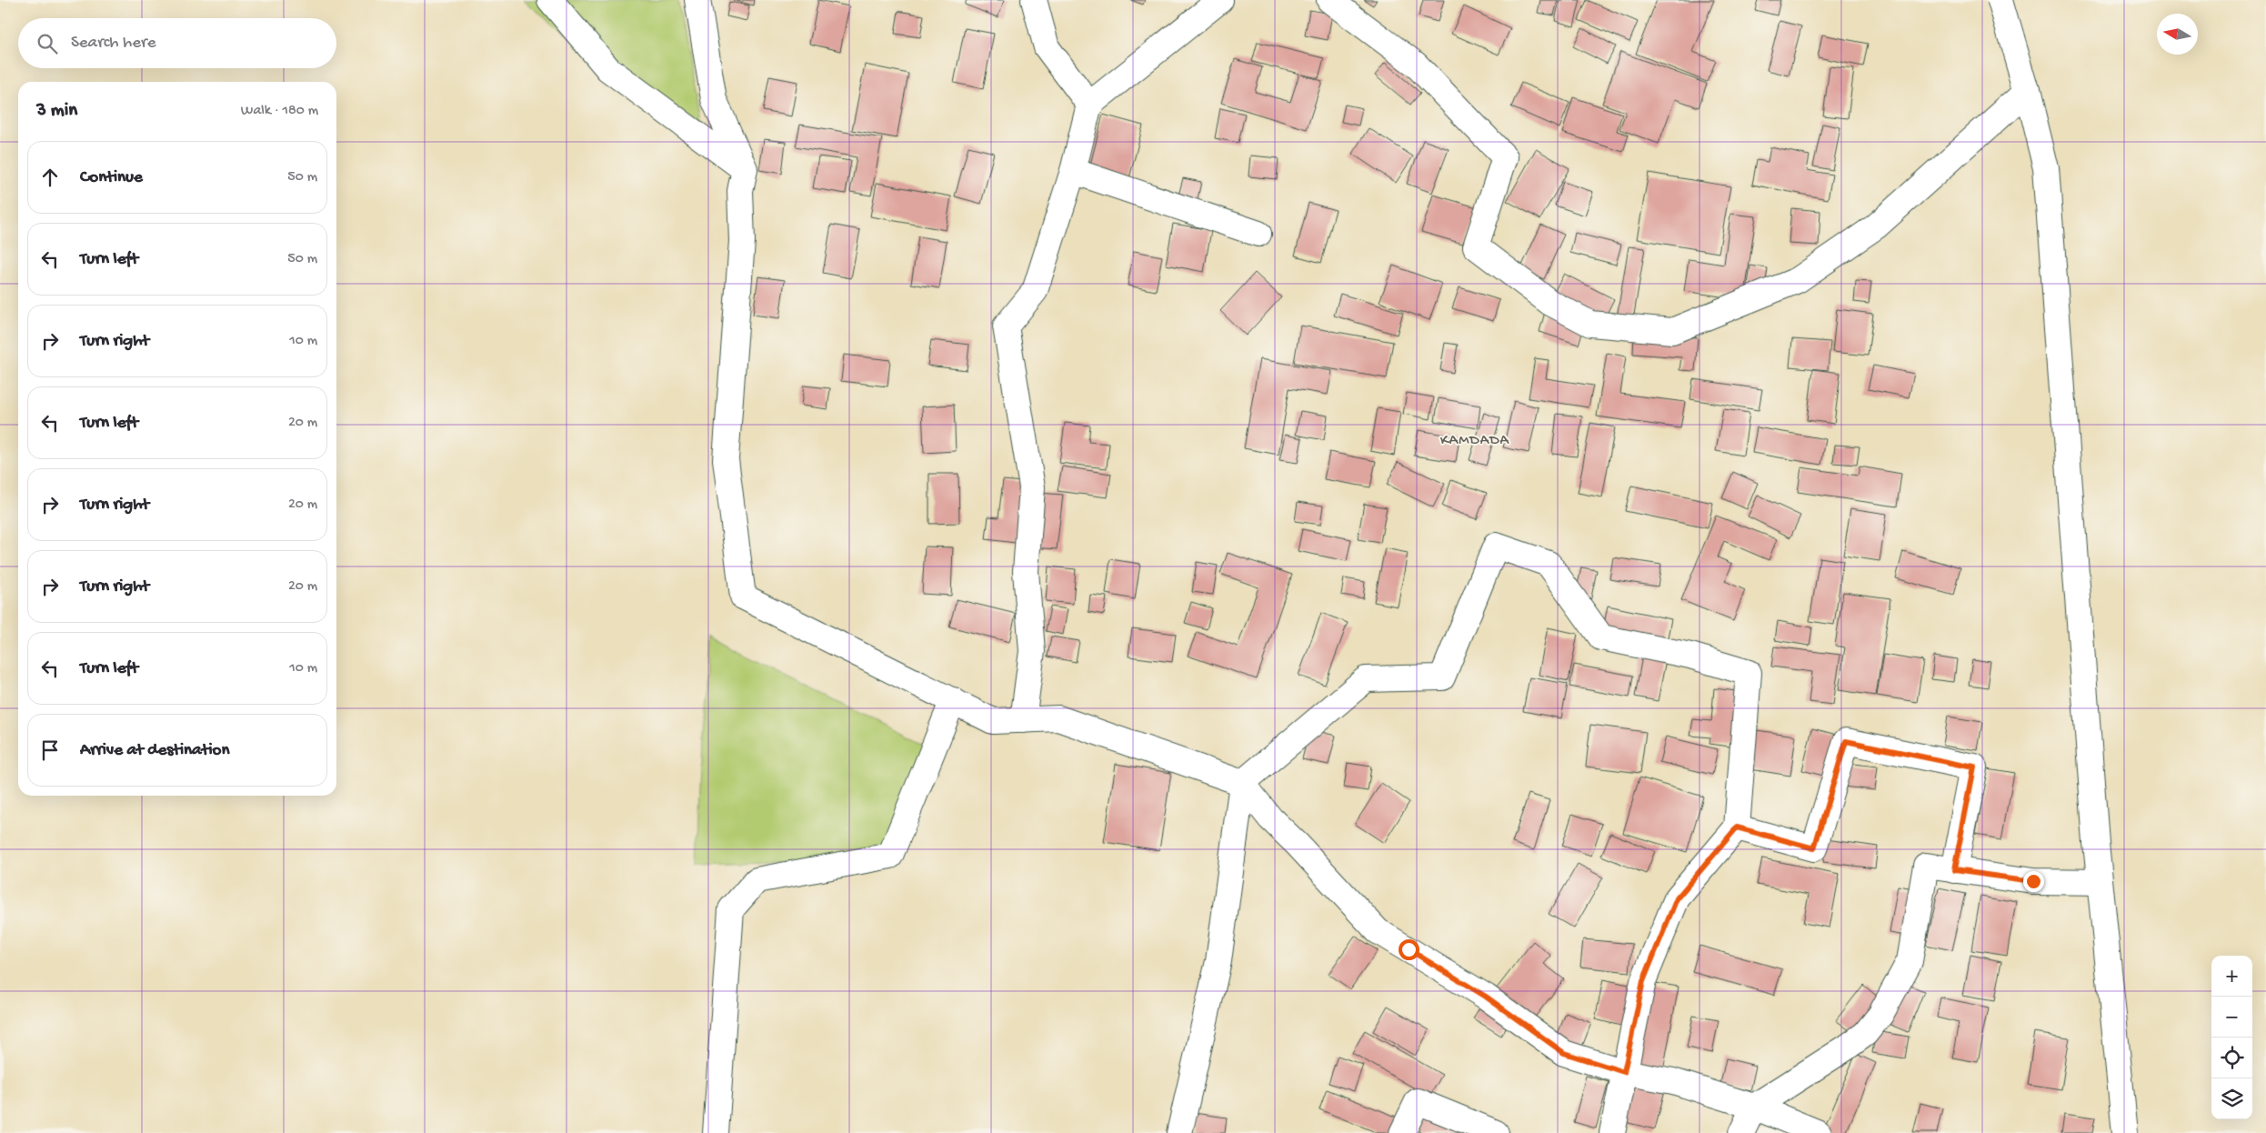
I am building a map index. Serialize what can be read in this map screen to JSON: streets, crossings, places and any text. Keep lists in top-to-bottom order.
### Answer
{
  "districts": ["KAMDADA"],
  "north": "left",
  "page": {
    "search": "Search here",
    "heading": ["3 min", "Walk · 180 m"],
    "list": [
      ["Continue", "50 m"],
      ["Turn left", "50 m"],
      ["Turn right", "10 m"],
      ["Turn left", "20 m"],
      ["Turn right", "20 m"],
      ["Turn right", "20 m"],
      ["Turn left", "10 m"],
      "Arrive at destination"
    ],
    "map_buttons": ["+", "−"]
  }
}
